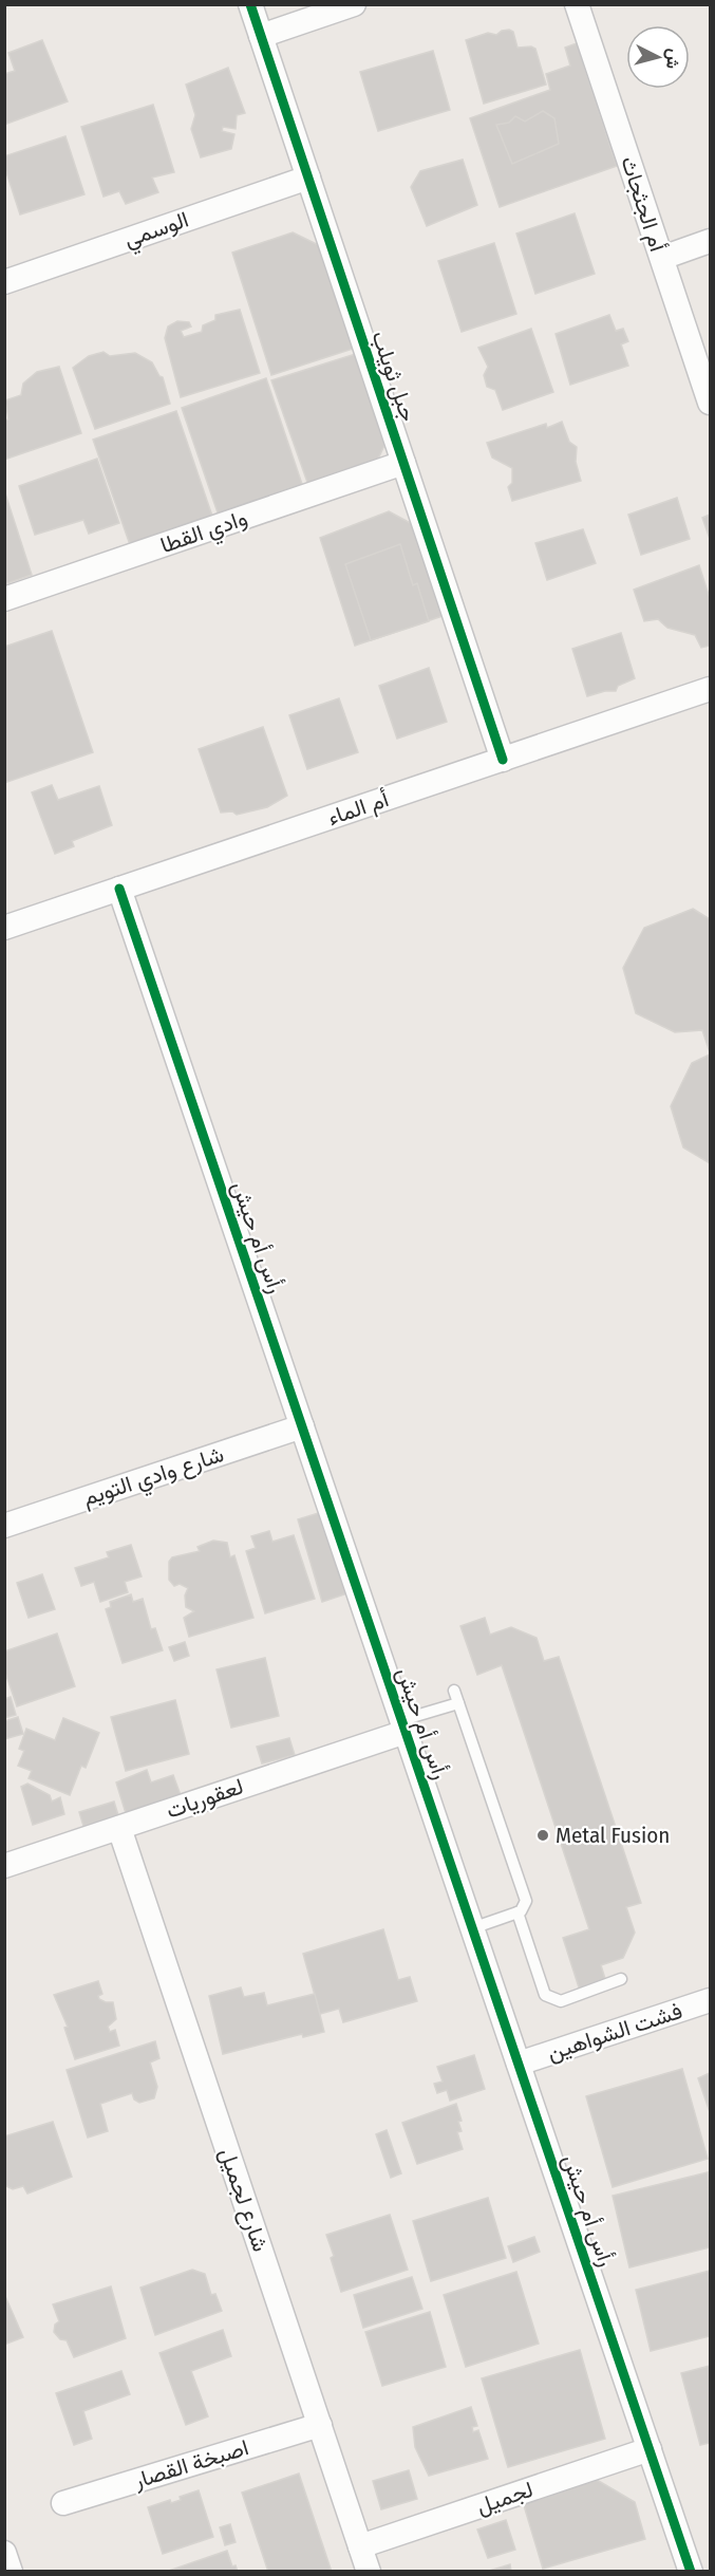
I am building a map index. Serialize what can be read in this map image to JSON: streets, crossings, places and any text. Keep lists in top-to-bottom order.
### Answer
{
  "streets": {
    "street": [
      "أم الجثجاث",
      "الوسمي",
      "جبل ثويلب",
      "وادي القطا",
      "أم الماء",
      "رأس أم حيش",
      "شارع وادي التويم",
      "لعقوريات",
      "فشت الشواهين",
      "شارع لجميل",
      "اصبخة القصار",
      "لجميل"
    ]
  },
  "crossings": [
    ["الوسمي", "جبل ثويلب"],
    ["جبل ثويلب", "وادي القطا"],
    ["جبل ثويلب", "أم الماء"],
    ["أم الماء", "رأس أم حيش"],
    ["رأس أم حيش", "شارع وادي التويم"],
    ["رأس أم حيش", "لعقوريات"],
    ["رأس أم حيش", "فشت الشواهين"],
    ["رأس أم حيش", "لجميل"],
    ["لعقوريات", "شارع لجميل"],
    ["شارع لجميل", "اصبخة القصار"],
    ["شارع لجميل", "لجميل"]
  ],
  "places": ["Metal Fusion"],
  "north": "right"
}
